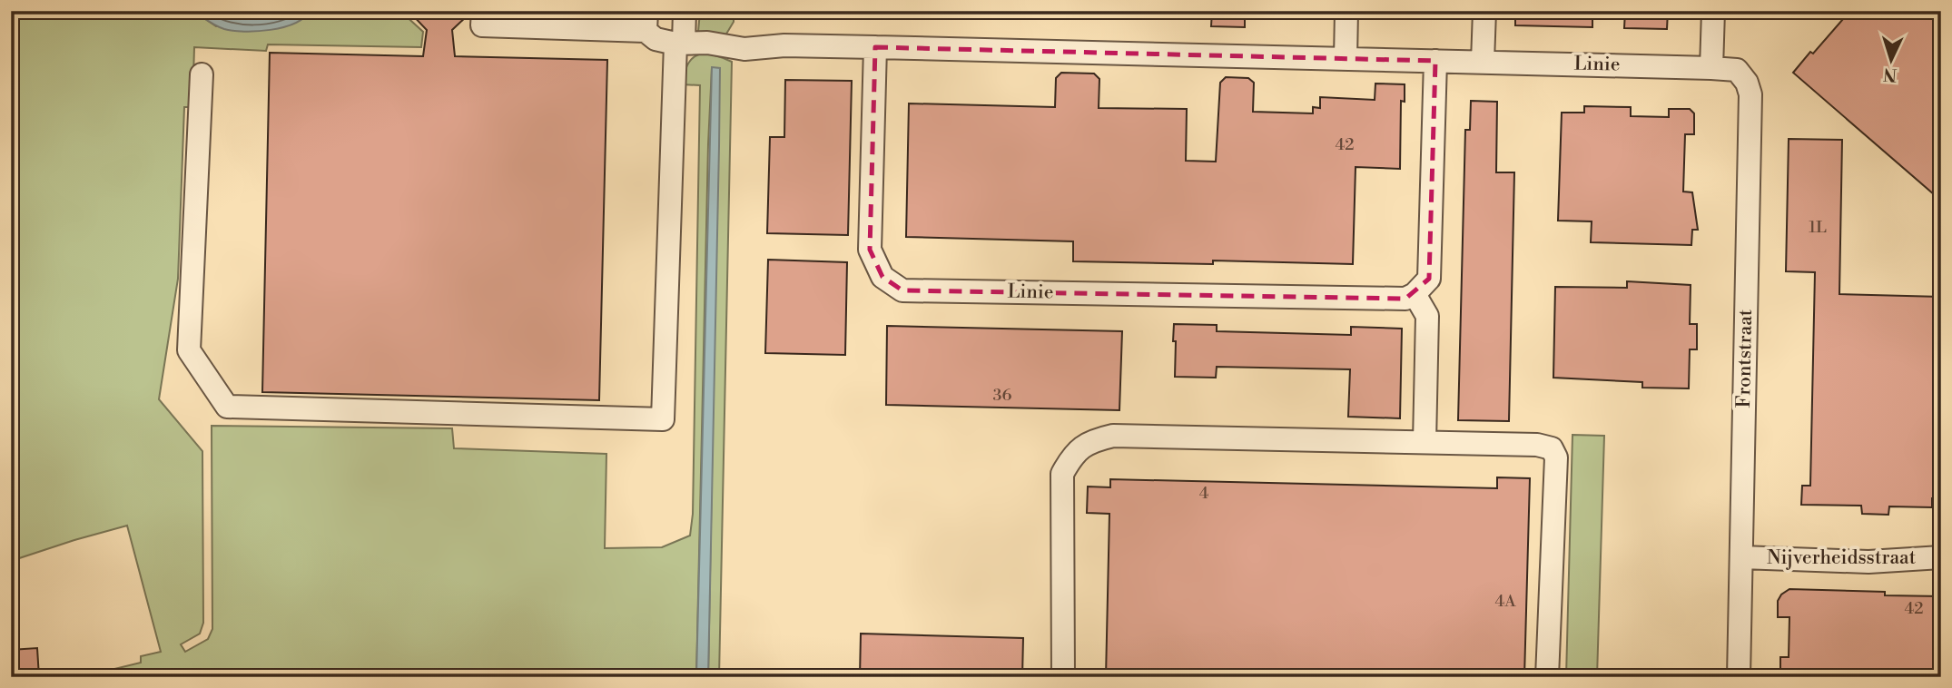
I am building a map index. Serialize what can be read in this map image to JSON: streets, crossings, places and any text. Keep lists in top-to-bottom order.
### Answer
{
  "streets": {
    "street": ["Linie", "Frontstraat", "Nijverheidsstraat"]
  },
  "crossings": [
    ["Linie", "Frontstraat"],
    ["Frontstraat", "Nijverheidsstraat"]
  ],
  "house_numbers": [
    "42",
    "1L",
    "36",
    "4",
    "4A",
    "42"
  ],
  "north": "bottom"
}
